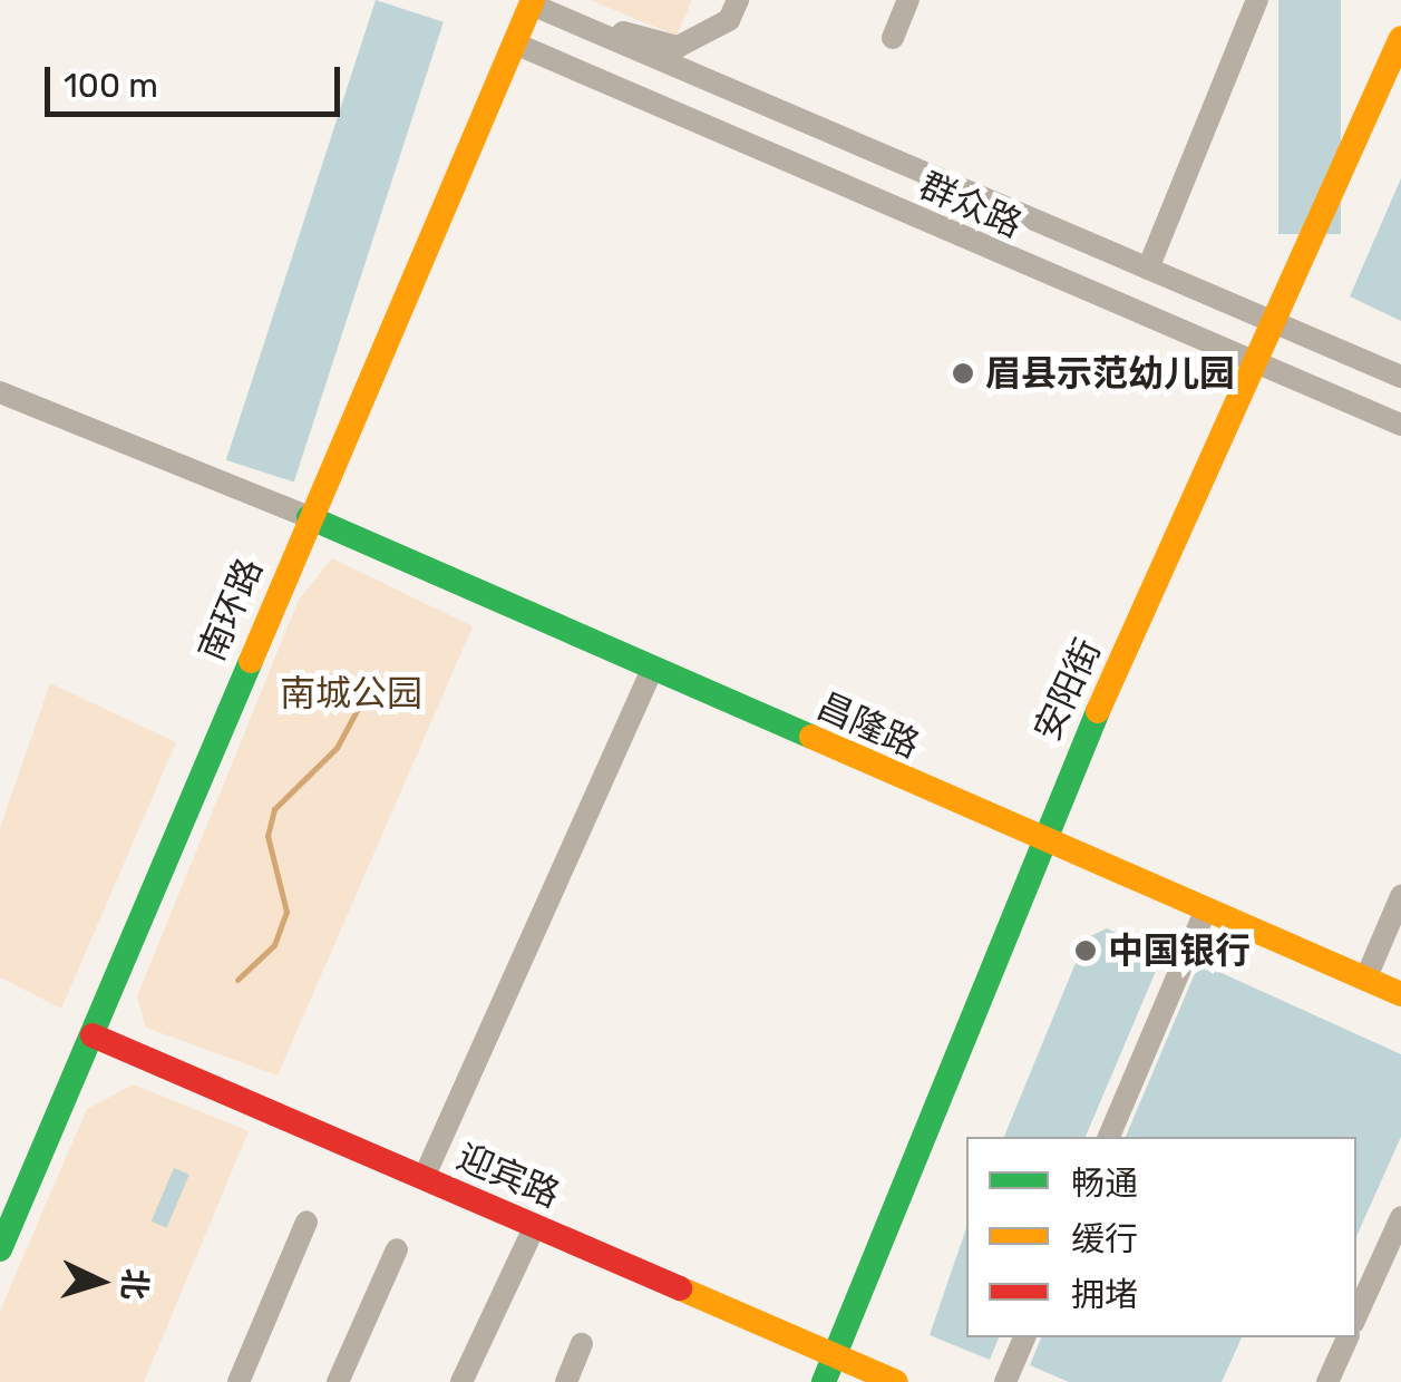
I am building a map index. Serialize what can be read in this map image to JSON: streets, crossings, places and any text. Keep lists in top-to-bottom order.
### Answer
{
  "streets": {
    "main road": [
      "南环路",
      "安阳街",
      "昌隆路",
      "迎宾路"
    ],
    "street": ["群众路"]
  },
  "crossings": [
    ["群众路", "南环路"],
    ["群众路", "安阳街"],
    ["南环路", "昌隆路"],
    ["南环路", "迎宾路"],
    ["安阳街", "昌隆路"],
    ["安阳街", "迎宾路"]
  ],
  "parks": ["南城公园"],
  "places": ["眉县示范幼儿园", "中国银行"],
  "legend": ["畅通", "缓行", "拥堵"],
  "scale_bar": "100 m",
  "north": "right"
}
